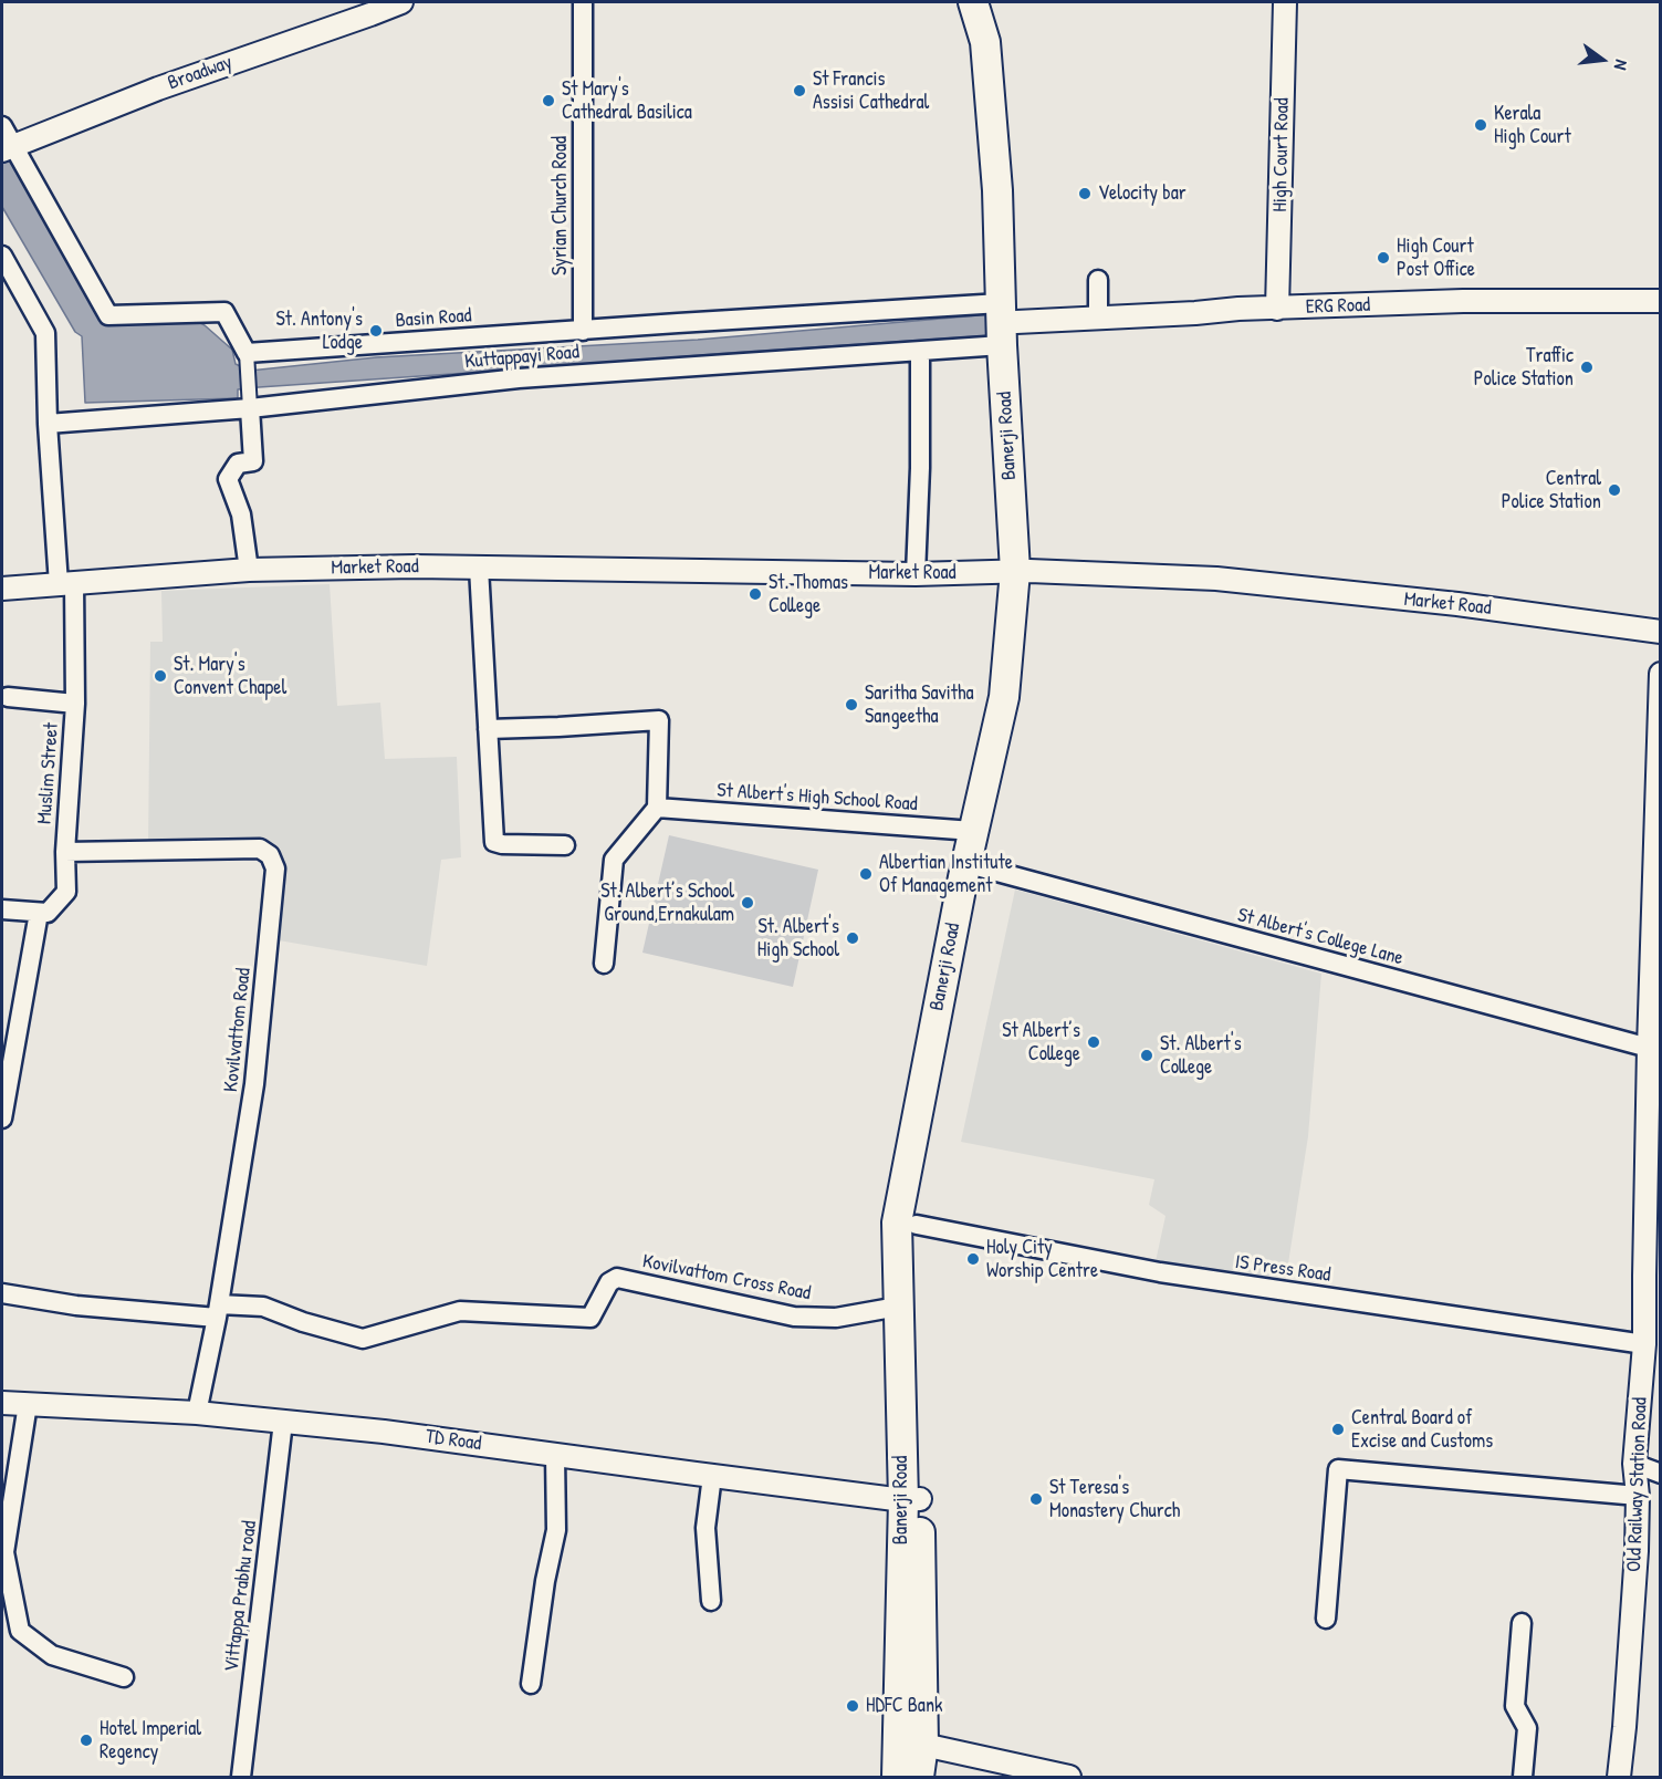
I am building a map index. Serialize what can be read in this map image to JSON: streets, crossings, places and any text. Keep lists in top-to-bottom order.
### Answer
{
  "streets": {
    "main road": ["Banerji Road"],
    "street": [
      "Broadway",
      "High Court Road",
      "Syrian Church Road",
      "ERG Road",
      "Basin Road",
      "Kuttappayi Road",
      "Market Road",
      "Muslim Street",
      "St Albert's High School Road",
      "St Albert's College Lane",
      "Kovilvattom Road",
      "IS Press Road",
      "Kovilvattom Cross Road",
      "TD Road",
      "Old Railway Station Road",
      "Vittappa Prabhu road"
    ]
  },
  "crossings": [
    ["High Court Road", "ERG Road"],
    ["Syrian Church Road", "Basin Road"],
    ["ERG Road", "Basin Road"],
    ["ERG Road", "Kuttappayi Road"],
    ["ERG Road", "Banerji Road"],
    ["Basin Road", "Kuttappayi Road"],
    ["Basin Road", "Banerji Road"],
    ["Kuttappayi Road", "Banerji Road"],
    ["Banerji Road", "Market Road"],
    ["Banerji Road", "St Albert's High School Road"],
    ["Banerji Road", "St Albert's College Lane"],
    ["Banerji Road", "IS Press Road"],
    ["Banerji Road", "Kovilvattom Cross Road"],
    ["Banerji Road", "TD Road"],
    ["Market Road", "Muslim Street"],
    ["Muslim Street", "Kovilvattom Road"],
    ["St Albert's College Lane", "Old Railway Station Road"],
    ["Kovilvattom Road", "Kovilvattom Cross Road"],
    ["Kovilvattom Road", "TD Road"],
    ["IS Press Road", "Old Railway Station Road"],
    ["TD Road", "Vittappa Prabhu road"]
  ],
  "places": [
    "St Francis Assisi Cathedral",
    "St Mary's Cathedral Basilica",
    "Kerala High Court",
    "Velocity bar",
    "High Court Post Office",
    "St. Antony's Lodge",
    "Traffic Police Station",
    "Central Police Station",
    "St. Thomas College",
    "St. Mary's Convent Chapel",
    "Saritha Savitha Sangeetha",
    "Albertian Institute Of Management",
    "St. Albert’s School Ground,Ernakulam",
    "St. Albert's High School",
    "St Albert’s College",
    "St. Albert's College",
    "Holy City Worship Centre",
    "Central Board of Excise and Customs",
    "St Teresa's Monastery Church",
    "HDFC Bank",
    "Hotel Imperial Regency"
  ],
  "north": "right"
}
